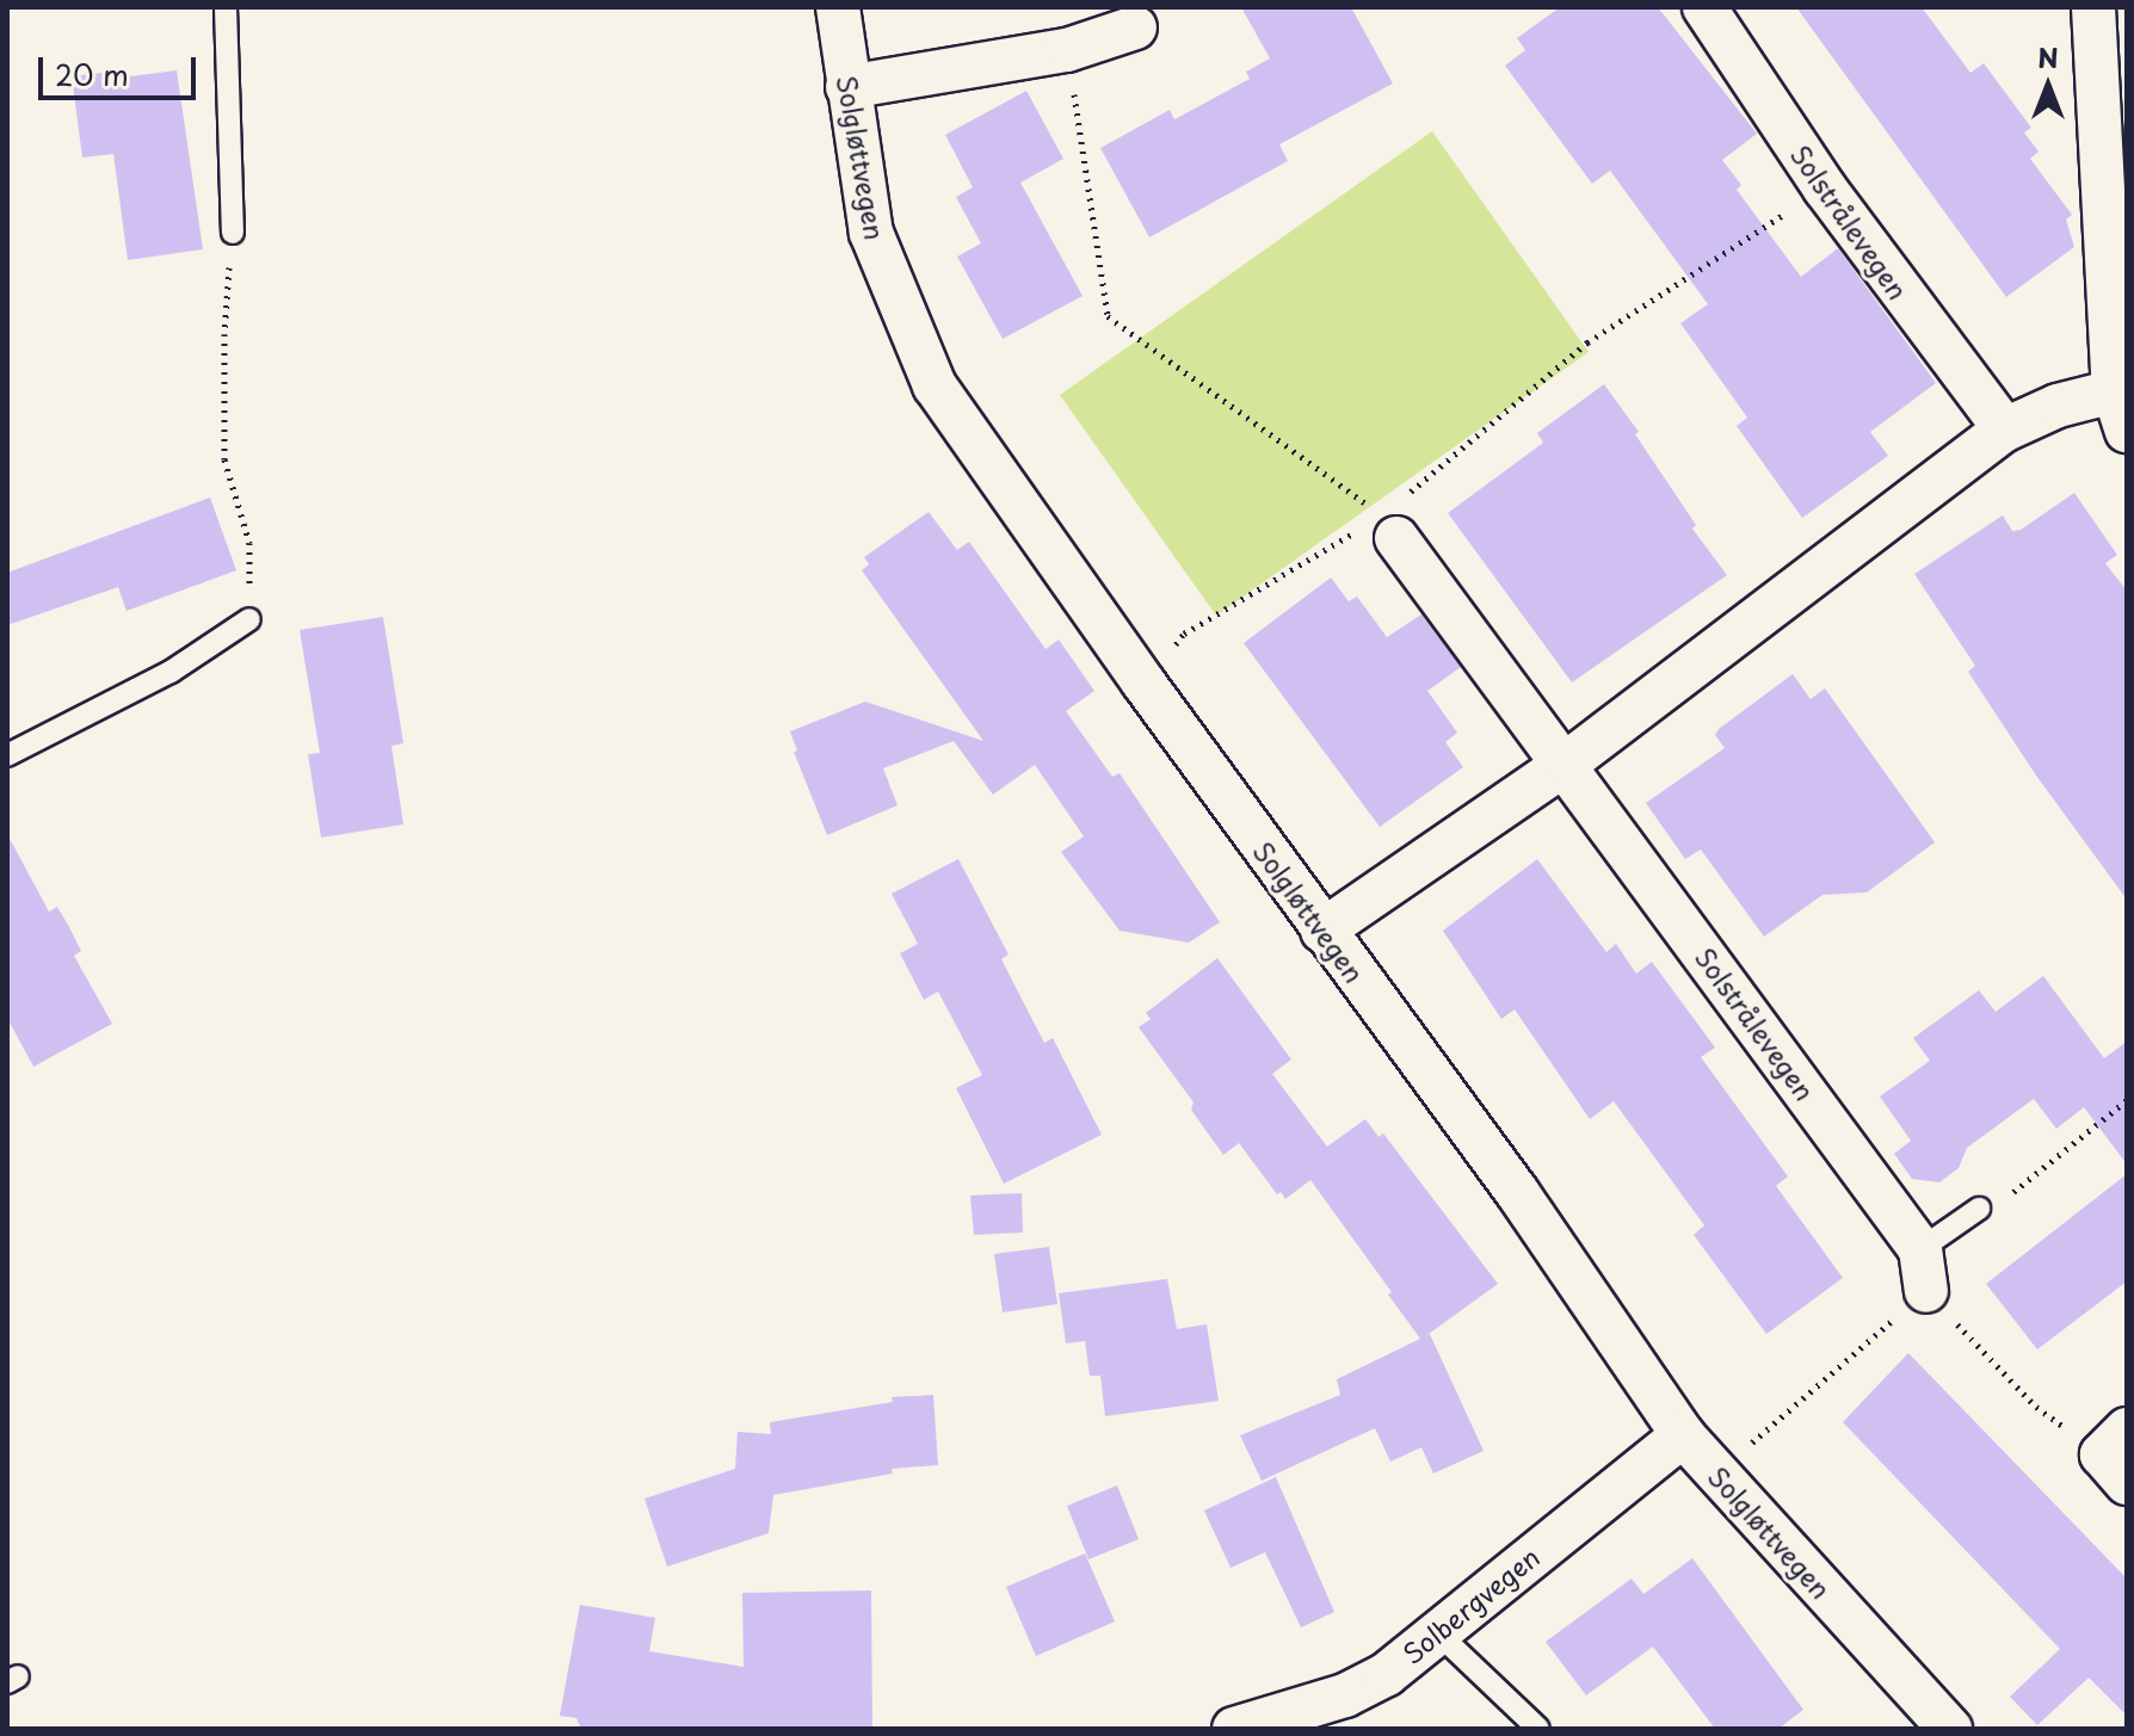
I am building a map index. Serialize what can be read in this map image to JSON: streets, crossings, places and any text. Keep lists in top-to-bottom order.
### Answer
{
  "streets": {
    "street": ["Solgløttvegen", "Solstrålevegen", "Solbergvegen"]
  },
  "crossings": [
    ["Solgløttvegen", "Solbergvegen"]
  ],
  "scale_bar": "20 m",
  "north": "top"
}
